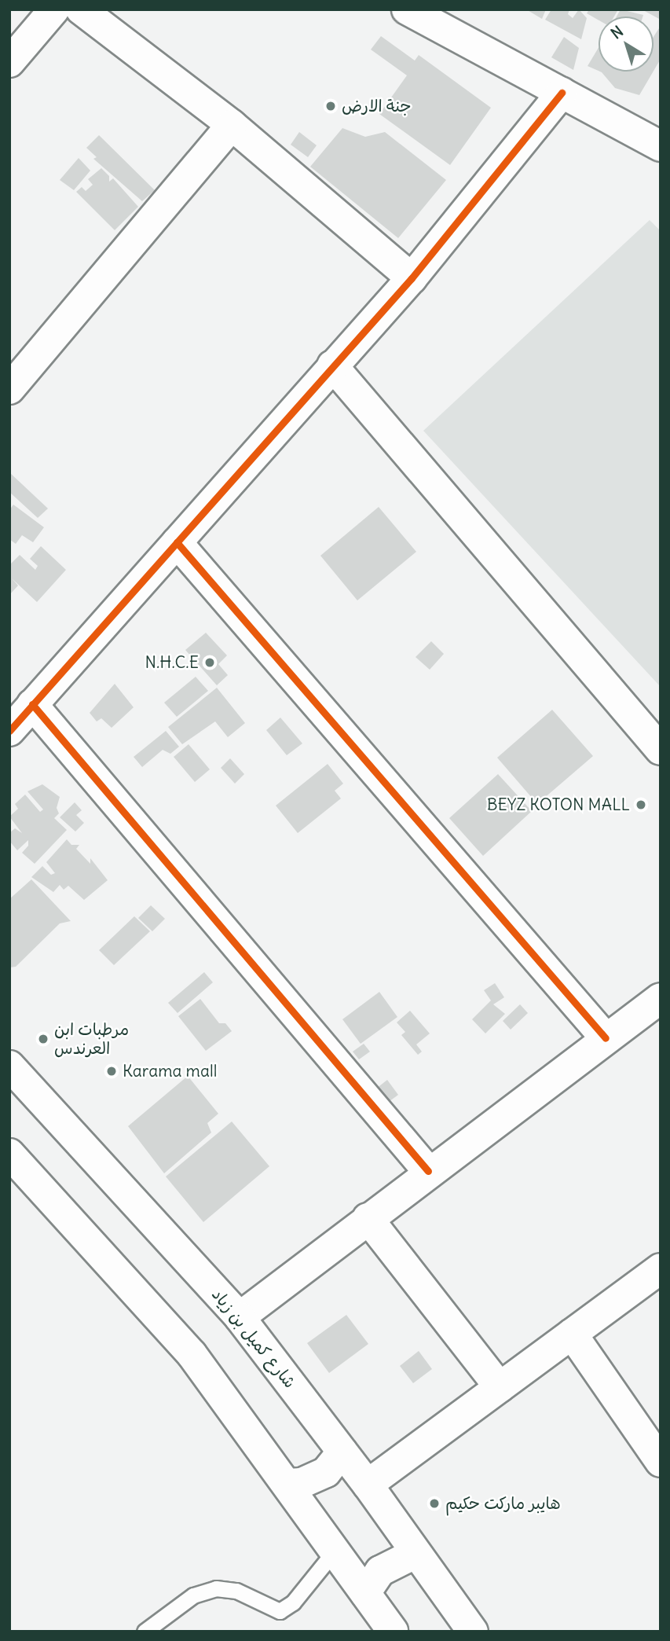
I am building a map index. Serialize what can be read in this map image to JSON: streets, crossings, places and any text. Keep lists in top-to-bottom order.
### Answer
{
  "streets": {
    "street": ["شارع كميل بن زياد"]
  },
  "places": [
    "جنة الارض",
    "N.H.C.E",
    "BEYZ KOTON MALL",
    "مرطبات ابن العرندس",
    "Karama mall",
    "هایبر مارکت حکیم"
  ],
  "north": "top left"
}
